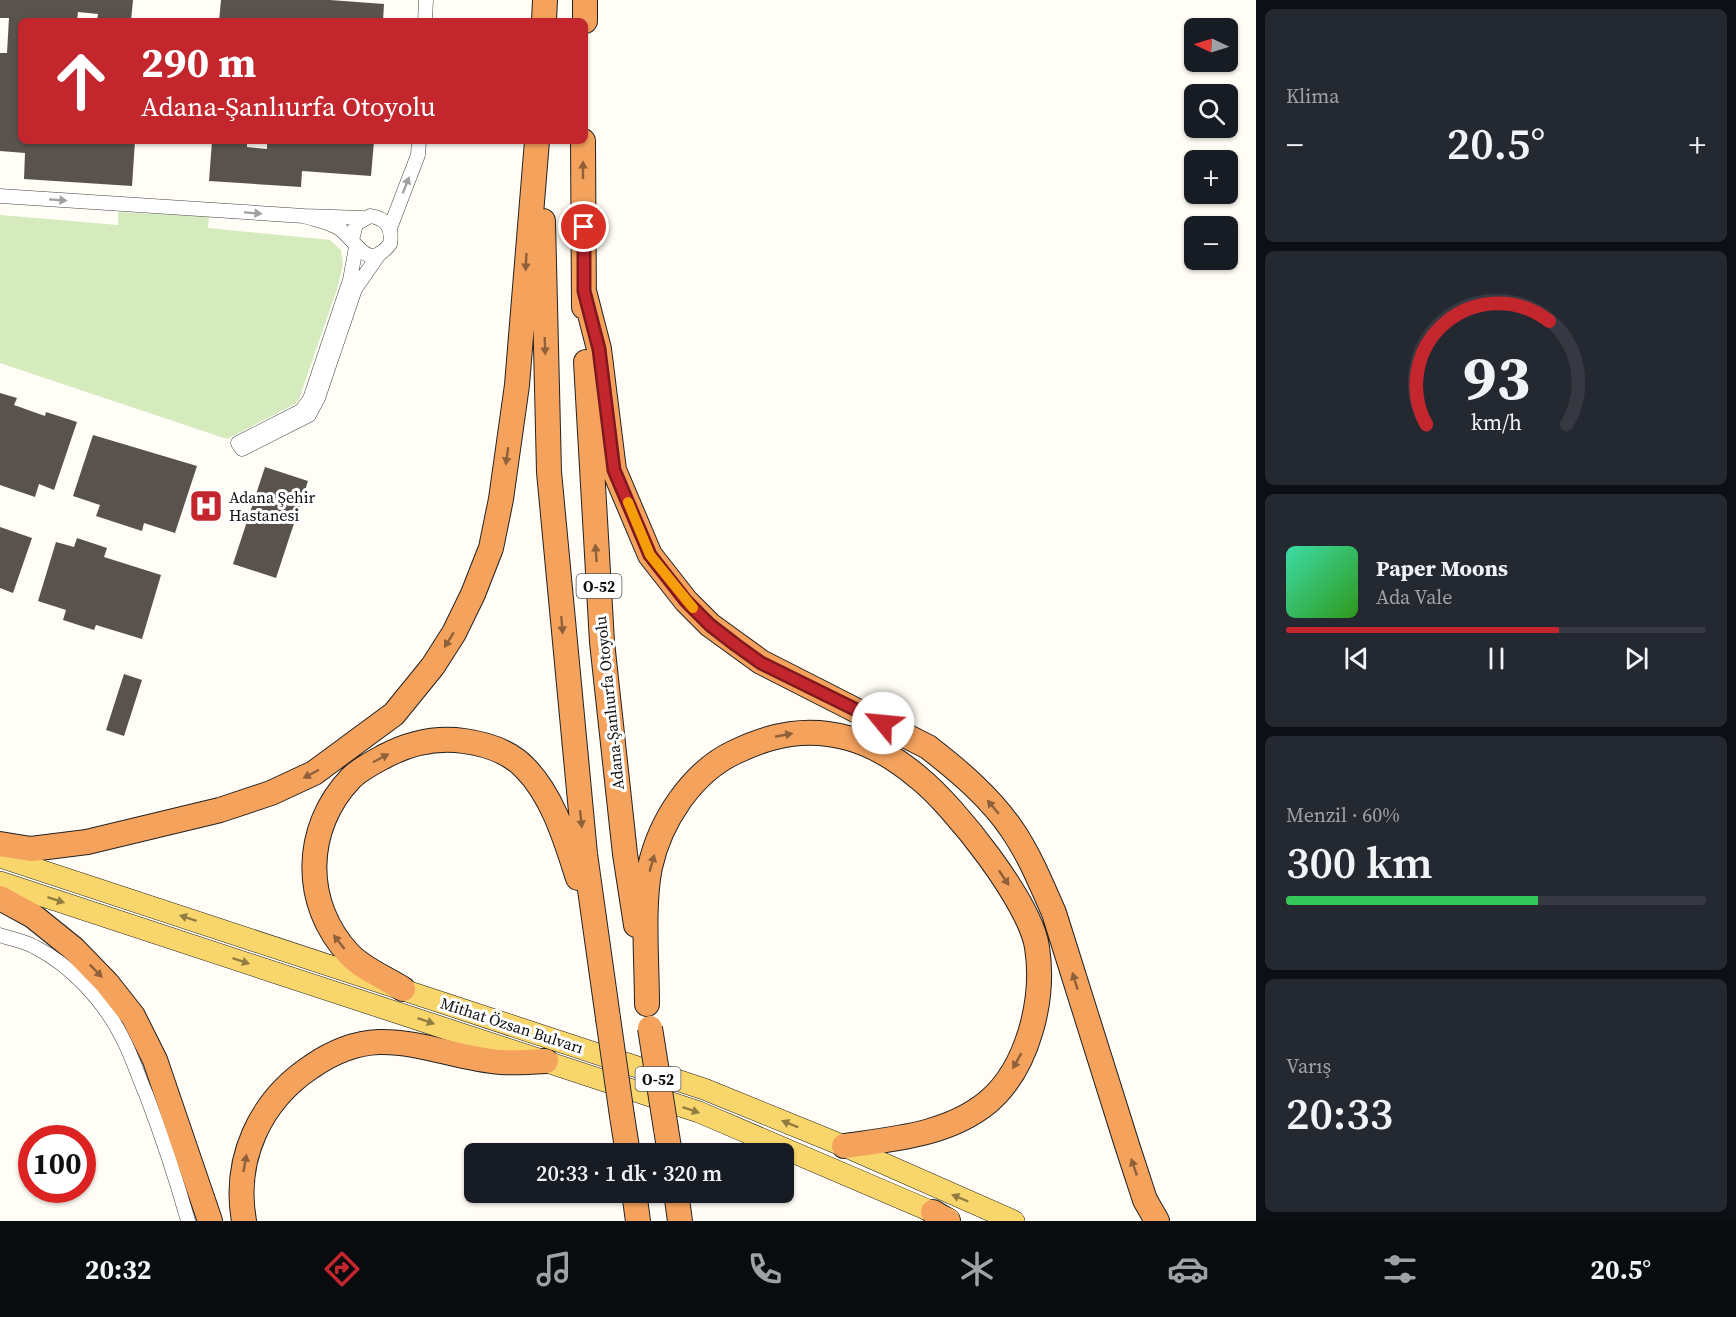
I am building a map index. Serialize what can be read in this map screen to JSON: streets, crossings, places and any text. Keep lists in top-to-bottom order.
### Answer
{
  "streets": {
    "highway": ["O-52", "Adana-Şanlıurfa Otoyolu"],
    "main road": ["Mithat Özsan Bulvarı"]
  },
  "places": {
    "hospital": ["Adana Şehir Hastanesi"]
  },
  "north": "left",
  "page": {
    "tile": [
      "Klima",
      ["Menzil · 60%", "300 km"],
      ["Varış", "20:33"]
    ],
    "map_buttons": ["+", "−"],
    "turn": ["290 m", "Adana-Şanlıurfa Otoyolu"],
    "heat": ["−", "20.5°", "+"],
    "song": ["Paper Moons", "Ada Vale"],
    "limit": "100",
    "trip": "20:33 · 1 dk · 320 m",
    "tabs": ["20:32", "20.5°"],
    "gauge": ["93", "km/h"]
  }
}
